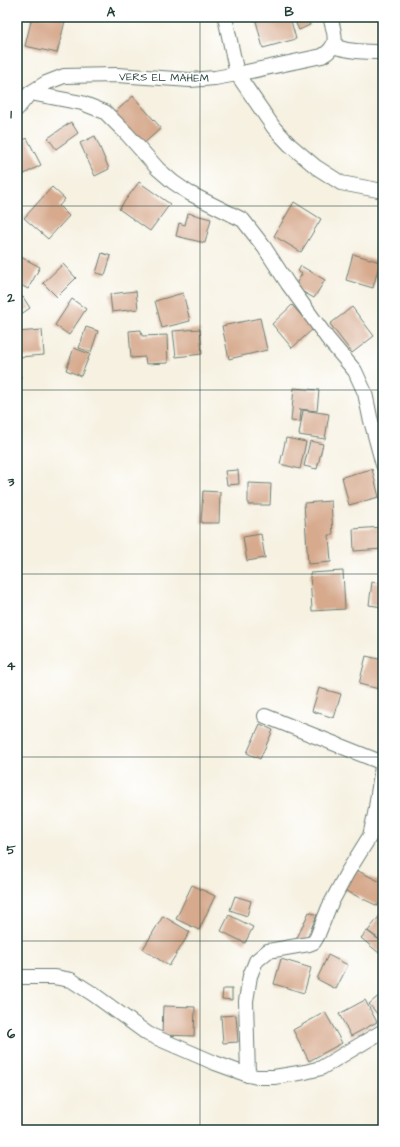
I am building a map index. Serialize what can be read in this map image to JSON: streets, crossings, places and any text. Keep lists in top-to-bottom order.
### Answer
{
  "streets": {
    "street": ["VERS EL MAHEM"]
  },
  "grid": {
    "columns": ["A", "B"],
    "rows": [
      "1",
      "2",
      "3",
      "4",
      "5",
      "6"
    ]
  }
}
